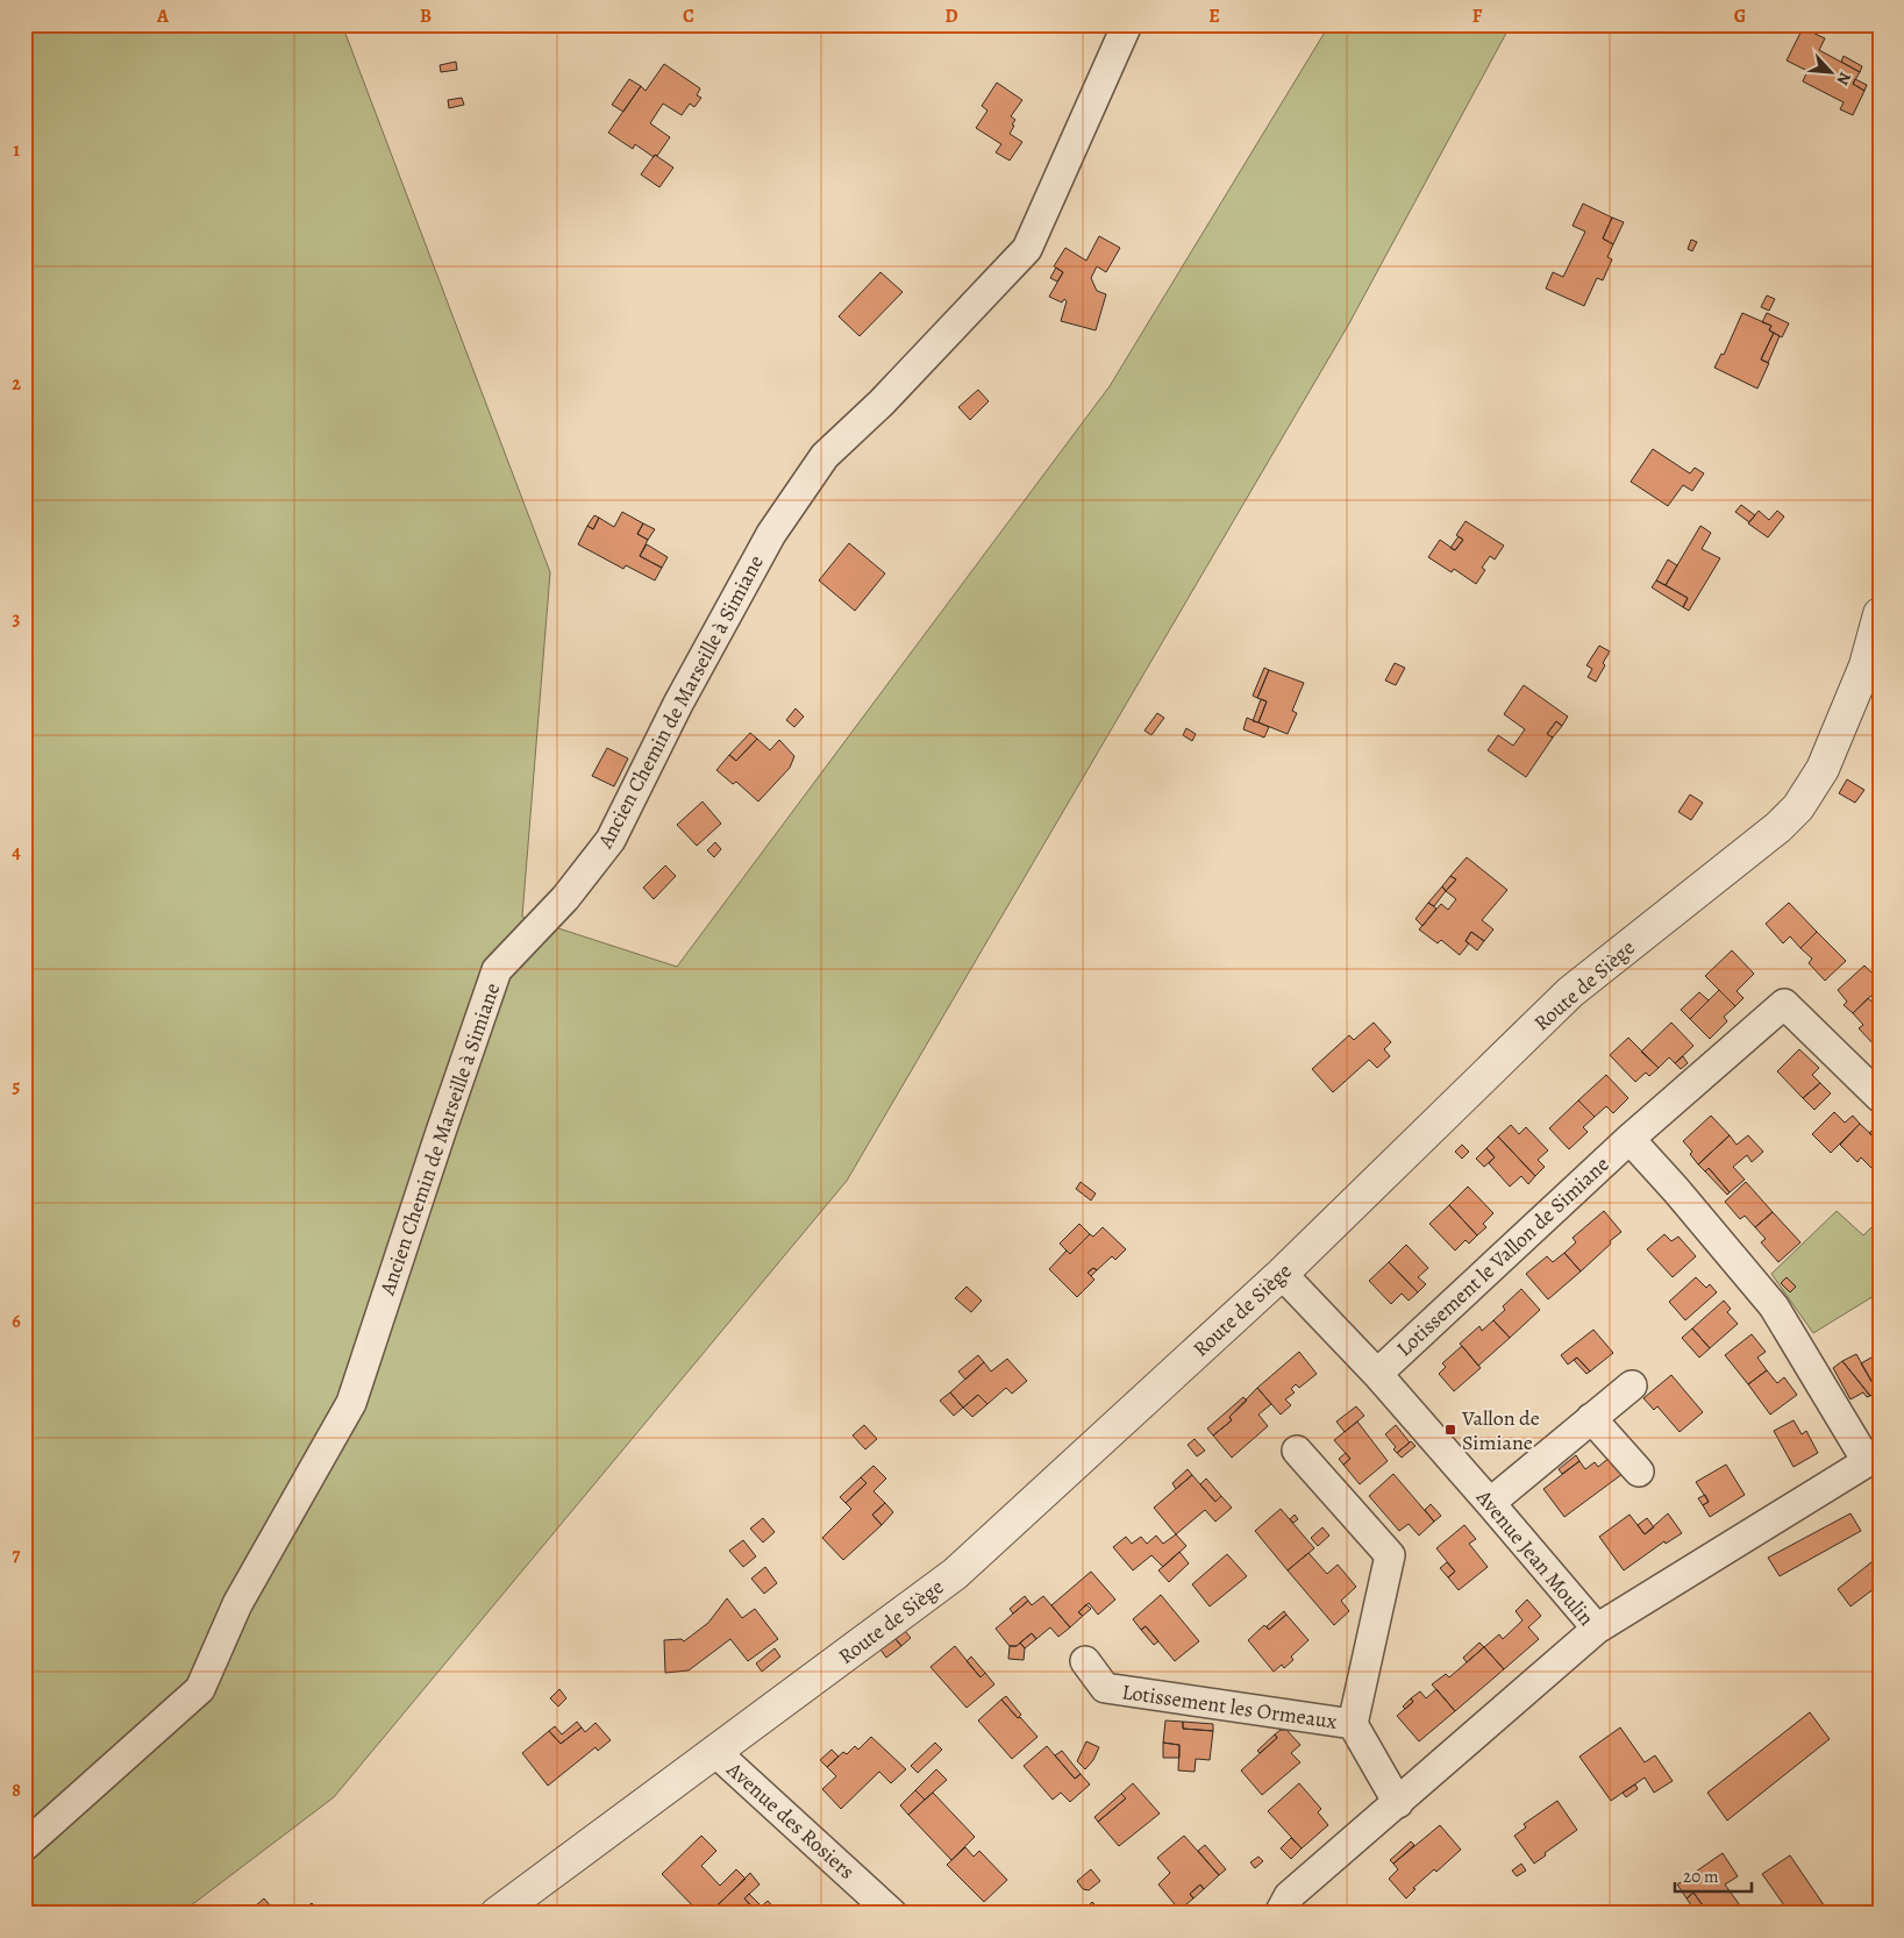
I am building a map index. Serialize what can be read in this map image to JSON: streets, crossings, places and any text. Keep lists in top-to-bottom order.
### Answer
{
  "streets": {
    "street": [
      "Ancien Chemin de Marseille à Simiane",
      "Route de Siège",
      "Lotissement le Vallon de Simiane",
      "Avenue Jean Moulin",
      "Lotissement les Ormeaux",
      "Avenue des Rosiers"
    ]
  },
  "crossings": [
    ["Route de Siège", "Avenue Jean Moulin"],
    ["Route de Siège", "Avenue des Rosiers"],
    ["Lotissement le Vallon de Simiane", "Avenue Jean Moulin"],
    ["Avenue Jean Moulin", "Lotissement les Ormeaux"]
  ],
  "places": {
    "transit": ["Vallon de Simiane"]
  },
  "scale_bar": "20 m",
  "north": "bottom right",
  "grid": {
    "columns": [
      "A",
      "B",
      "C",
      "D",
      "E",
      "F",
      "G"
    ],
    "rows": [
      "1",
      "2",
      "3",
      "4",
      "5",
      "6",
      "7",
      "8"
    ]
  }
}
